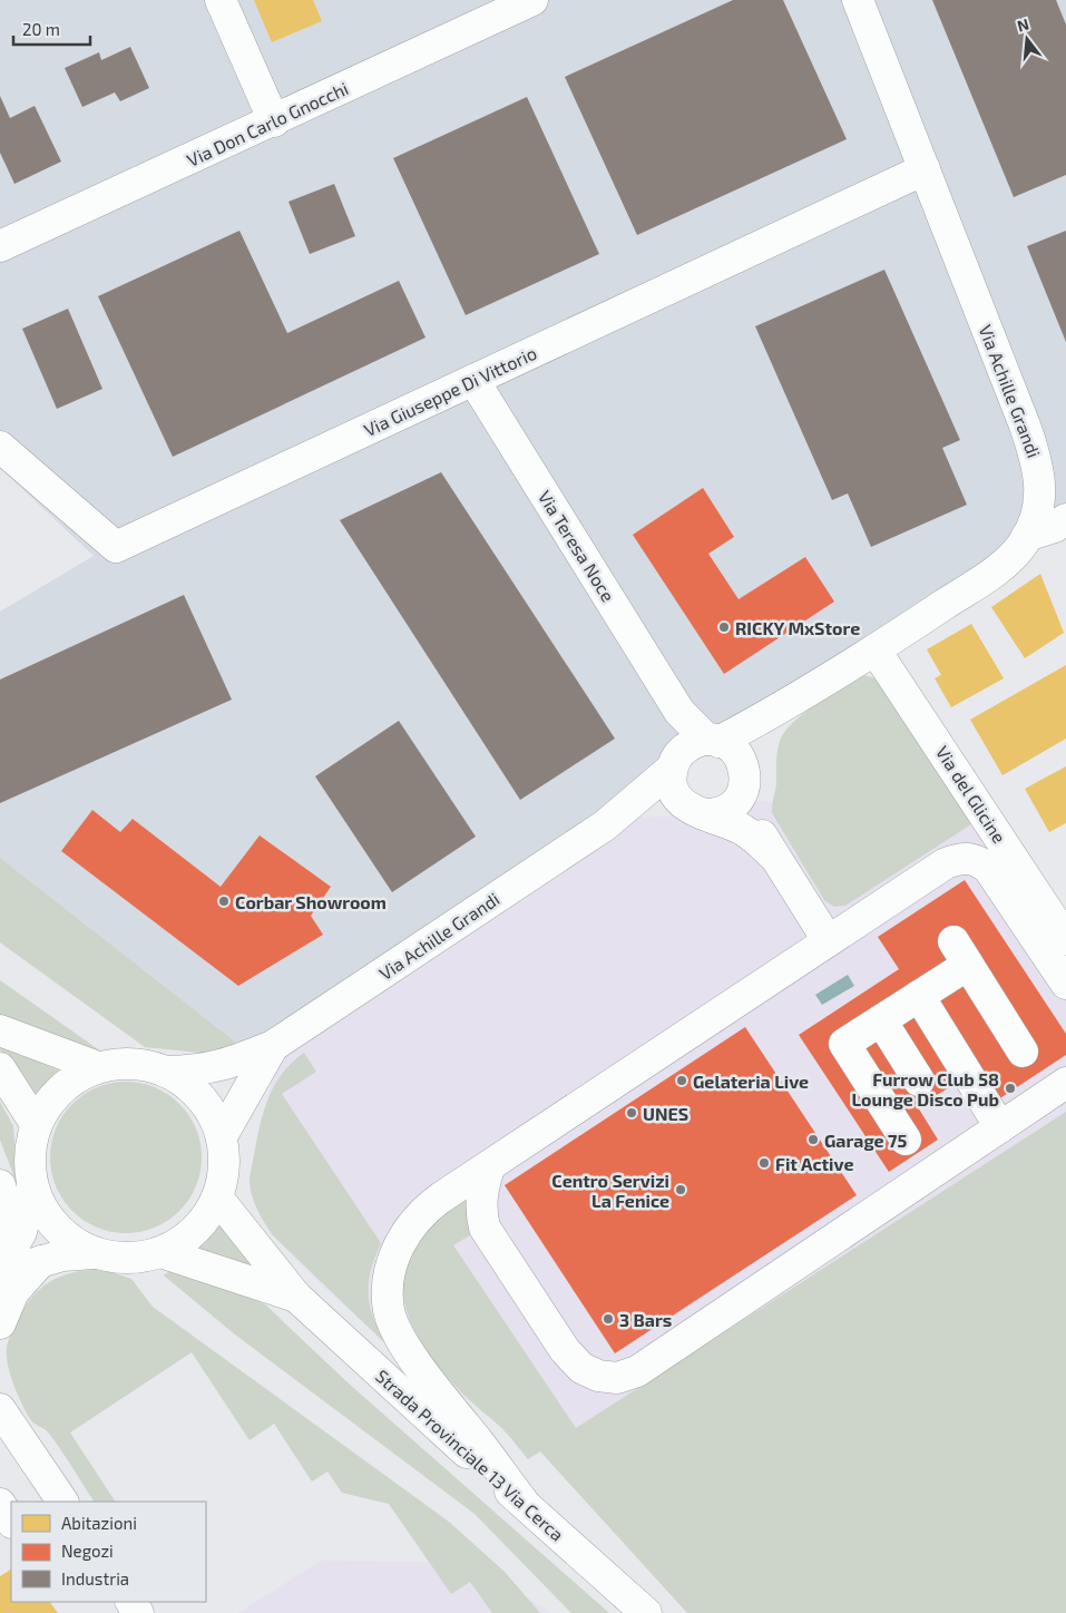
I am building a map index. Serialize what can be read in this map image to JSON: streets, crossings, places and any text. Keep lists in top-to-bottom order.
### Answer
{
  "streets": {
    "street": [
      "Via Don Carlo Gnocchi",
      "Via Giuseppe Di Vittorio",
      "Via Achille Grandi",
      "Via Teresa Noce",
      "Via del Glicine",
      "Strada Provinciale 13 Via Cerca"
    ]
  },
  "crossings": [
    ["Via Giuseppe Di Vittorio", "Via Achille Grandi"],
    ["Via Giuseppe Di Vittorio", "Via Teresa Noce"],
    ["Via Achille Grandi", "Via del Glicine"],
    ["Via Achille Grandi", "Strada Provinciale 13 Via Cerca"]
  ],
  "places": [
    "RICKY MxStore",
    "Corbar Showroom",
    "Gelateria Live",
    "Furrow Club 58 Lounge Disco Pub",
    "UNES",
    "Garage 75",
    "Fit Active",
    "Centro Servizi La Fenice",
    "3 Bars"
  ],
  "legend": ["Abitazioni", "Negozi", "Industria"],
  "scale_bar": "20 m",
  "north": "top"
}
